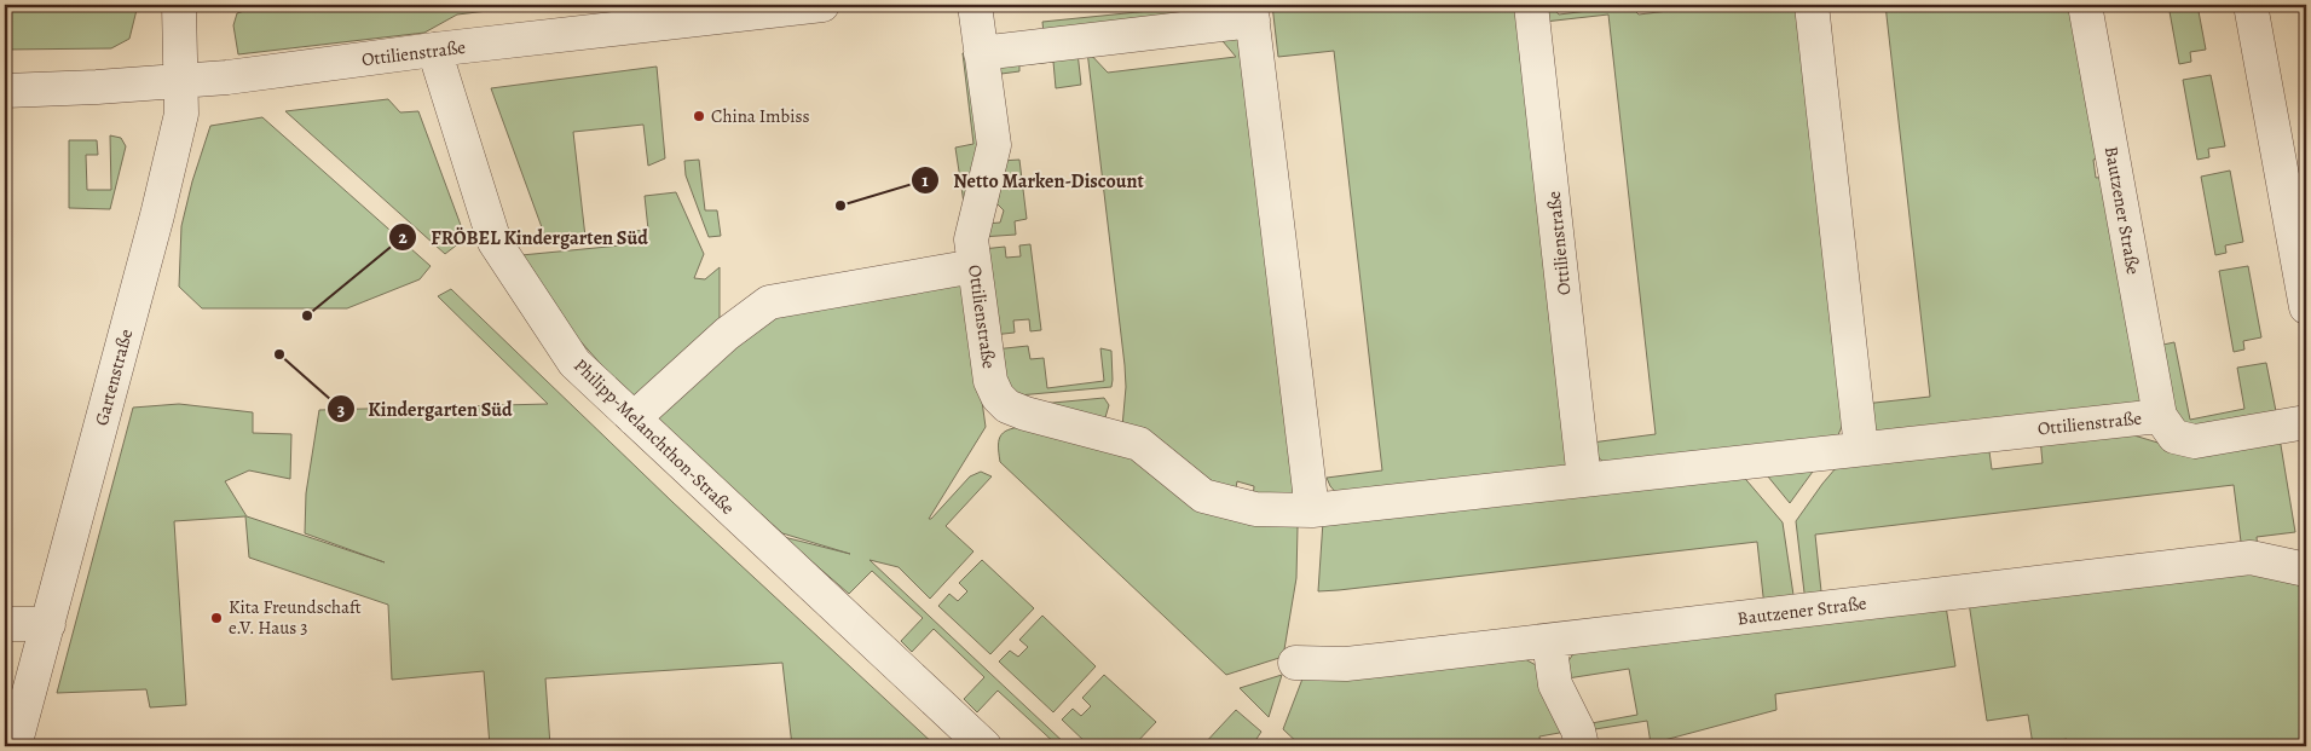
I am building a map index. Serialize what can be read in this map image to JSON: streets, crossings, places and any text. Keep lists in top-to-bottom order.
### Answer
{
  "streets": {
    "street": [
      "Ottilienstraße",
      "Bautzener Straße",
      "Gartenstraße",
      "Philipp-Melanchthon-Straße"
    ]
  },
  "crossings": [
    ["Ottilienstraße", "Bautzener Straße"],
    ["Ottilienstraße", "Gartenstraße"],
    ["Ottilienstraße", "Philipp-Melanchthon-Straße"]
  ],
  "places": [
    "China Imbiss",
    "Netto Marken-Discount",
    "FRÖBEL Kindergarten Süd",
    "Kindergarten Süd",
    "Kita Freundschaft e.V. Haus 3"
  ]
}
